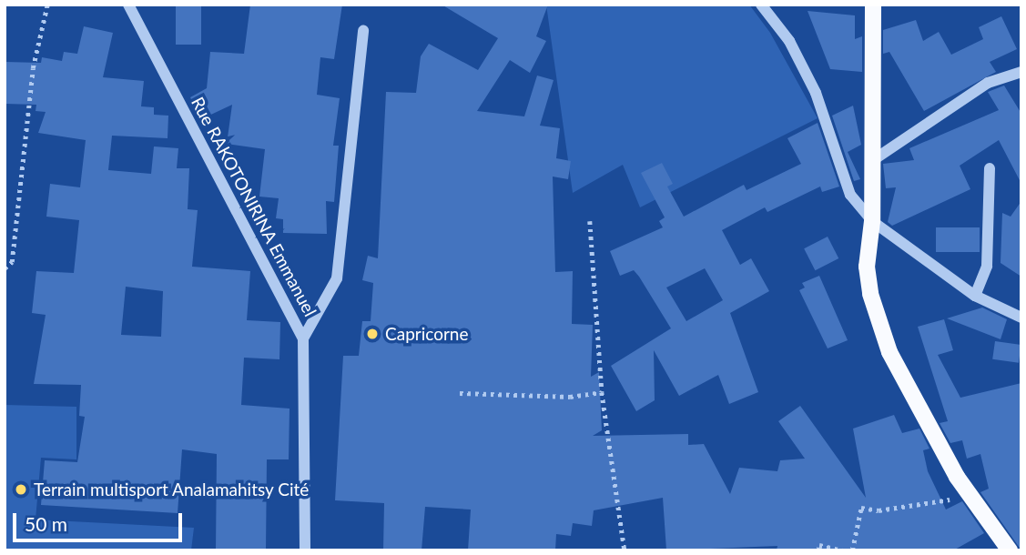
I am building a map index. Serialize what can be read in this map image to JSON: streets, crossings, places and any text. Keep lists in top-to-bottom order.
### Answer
{
  "streets": {
    "street": ["Rue RAKOTONIRINA Emmanuel"]
  },
  "places": ["Capricorne", "Terrain multisport Analamahitsy Cité"],
  "scale_bar": "50 m"
}
